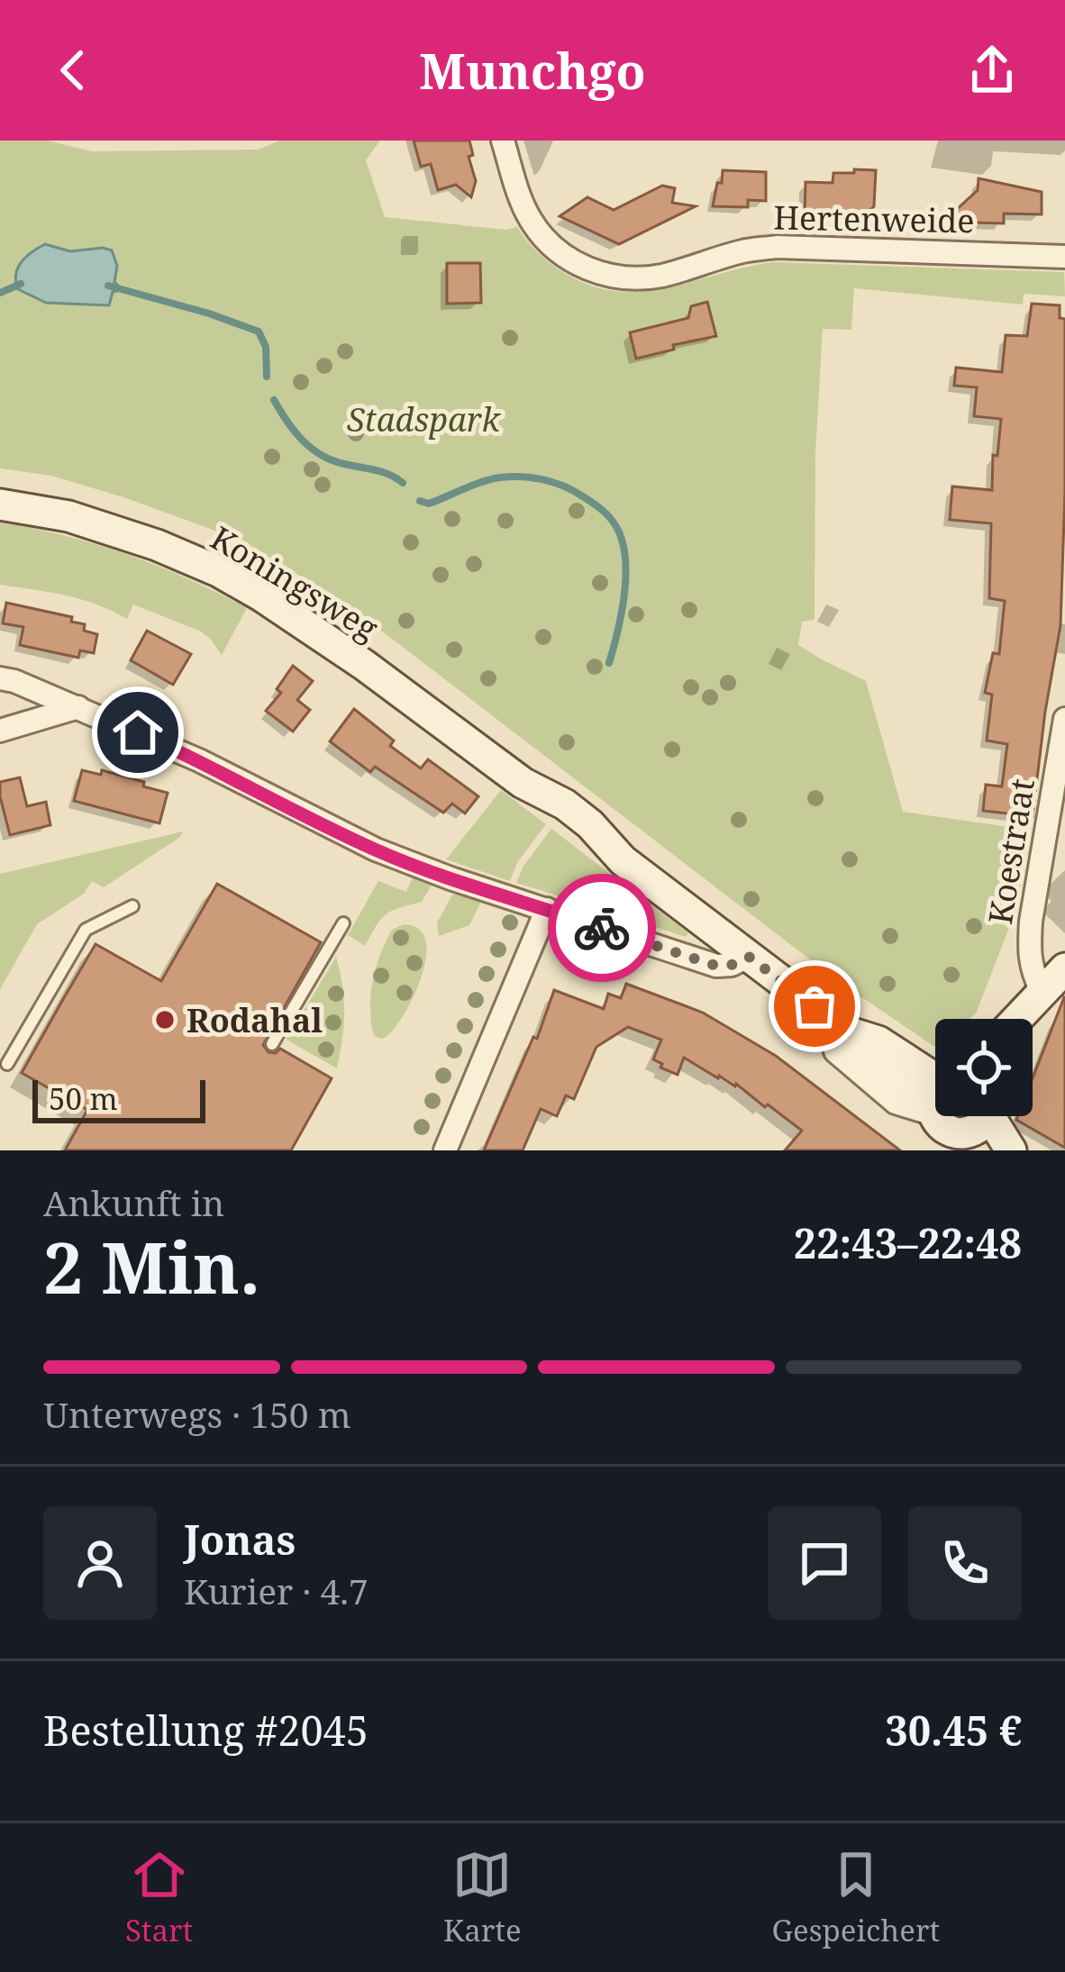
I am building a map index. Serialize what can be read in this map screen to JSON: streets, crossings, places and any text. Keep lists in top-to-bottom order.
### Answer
{
  "streets": {
    "main road": ["Koningsweg"],
    "street": ["Hertenweide", "Koestraat"]
  },
  "parks": ["Stadspark"],
  "places": ["Rodahal"],
  "scale_bar": "50 m",
  "page": {
    "header": "Munchgo",
    "scale": "50 m",
    "heading": ["2 Min.", "Ankunft in", "22:43–22:48"],
    "panel": [
      "Jonas",
      "Kurier · 4.7",
      "Bestellung #2045",
      "30.45 €"
    ],
    "bar": "Unterwegs · 150 m",
    "tabs": ["Start", "Karte", "Gespeichert"]
  }
}
